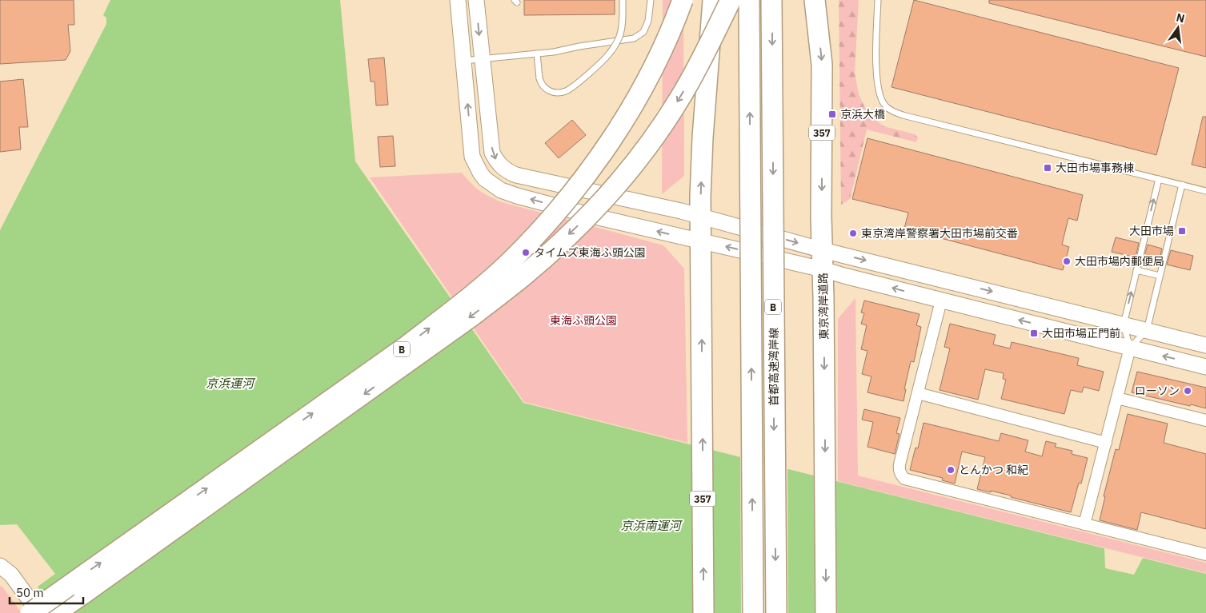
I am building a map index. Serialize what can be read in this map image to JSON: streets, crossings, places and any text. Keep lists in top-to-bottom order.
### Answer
{
  "streets": {
    "highway": [
      "357",
      "東京湾岸道路",
      "B",
      "首都高速湾岸線"
    ]
  },
  "water": ["京浜運河", "京浜南運河"],
  "parks": ["東海ふ頭公園"],
  "places": {
    "transit": [
      "京浜大橋",
      "大田市場事務棟",
      "大田市場",
      "大田市場正門前"
    ],
    "other": [
      "東京湾岸警察署大田市場前交番",
      "タイムズ東海ふ頭公園",
      "大田市場内郵便局",
      "ローソン",
      "とんかつ 和紀"
    ]
  },
  "scale_bar": "50 m",
  "north": "top"
}
